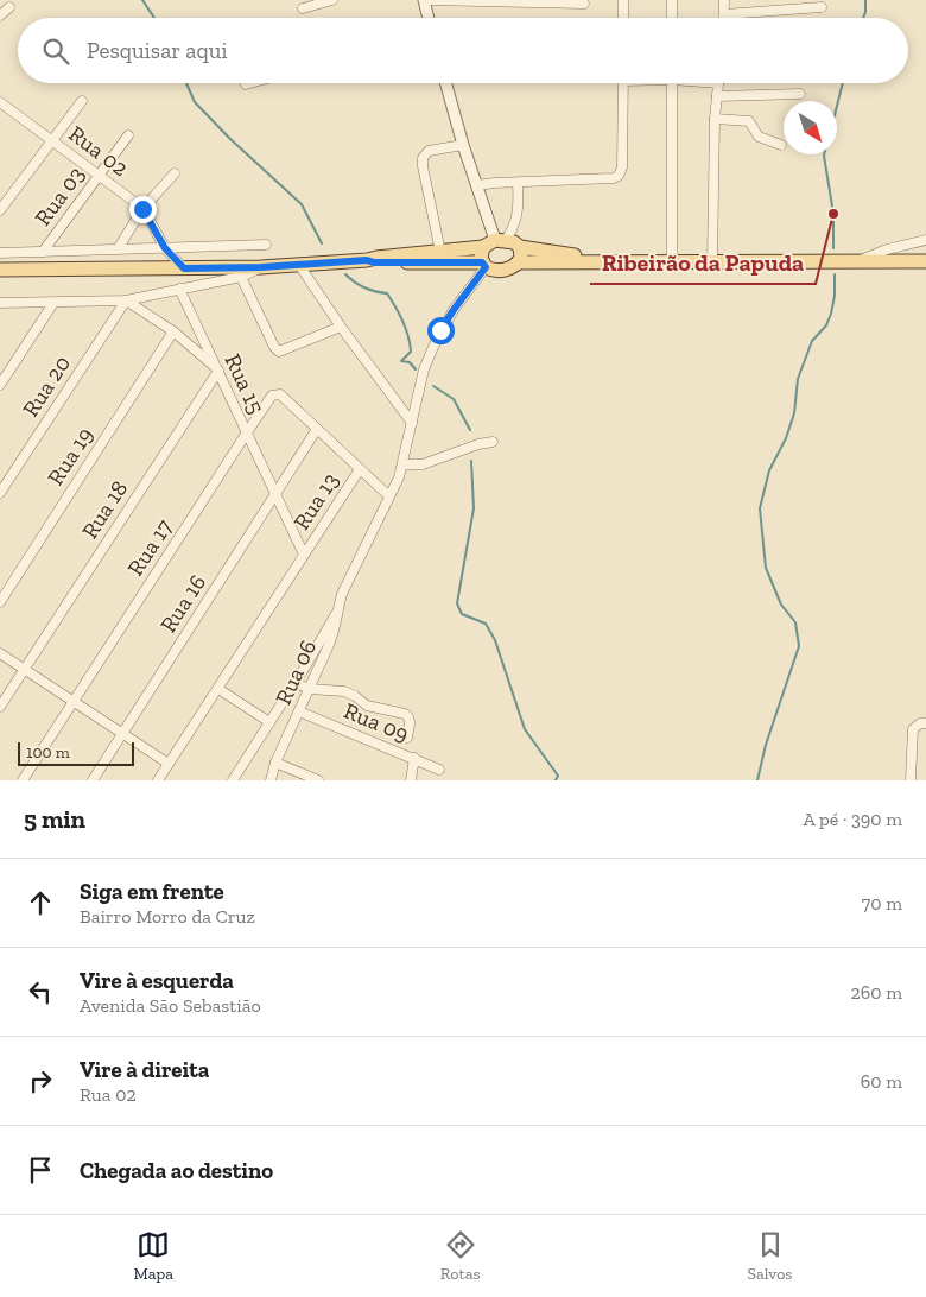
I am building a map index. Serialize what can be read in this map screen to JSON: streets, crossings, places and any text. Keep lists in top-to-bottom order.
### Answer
{
  "streets": {
    "street": [
      "Rua 02",
      "Rua 03",
      "Rua 15",
      "Rua 20",
      "Rua 19",
      "Rua 13",
      "Rua 18",
      "Rua 17",
      "Rua 16",
      "Rua 06",
      "Rua 09"
    ]
  },
  "crossings": [
    ["Rua 02", "Rua 03"],
    ["Rua 15", "Rua 13"],
    ["Rua 15", "Rua 18"],
    ["Rua 15", "Rua 17"],
    ["Rua 15", "Rua 16"],
    ["Rua 17", "Rua 16"],
    ["Rua 06", "Rua 09"]
  ],
  "places": ["Ribeirão da Papuda"],
  "scale_bar": "100 m",
  "north": "bottom right",
  "page": {
    "search": "Pesquisar aqui",
    "scale": "100 m",
    "heading": ["5 min", "A pé · 390 m"],
    "list": [
      ["Siga em frente", "Bairro Morro da Cruz", "70 m"],
      ["Vire à esquerda", "Avenida São Sebastião", "260 m"],
      ["Vire à direita", "Rua 02", "60 m"],
      "Chegada ao destino"
    ],
    "nav": ["Mapa", "Rotas", "Salvos"]
  }
}
